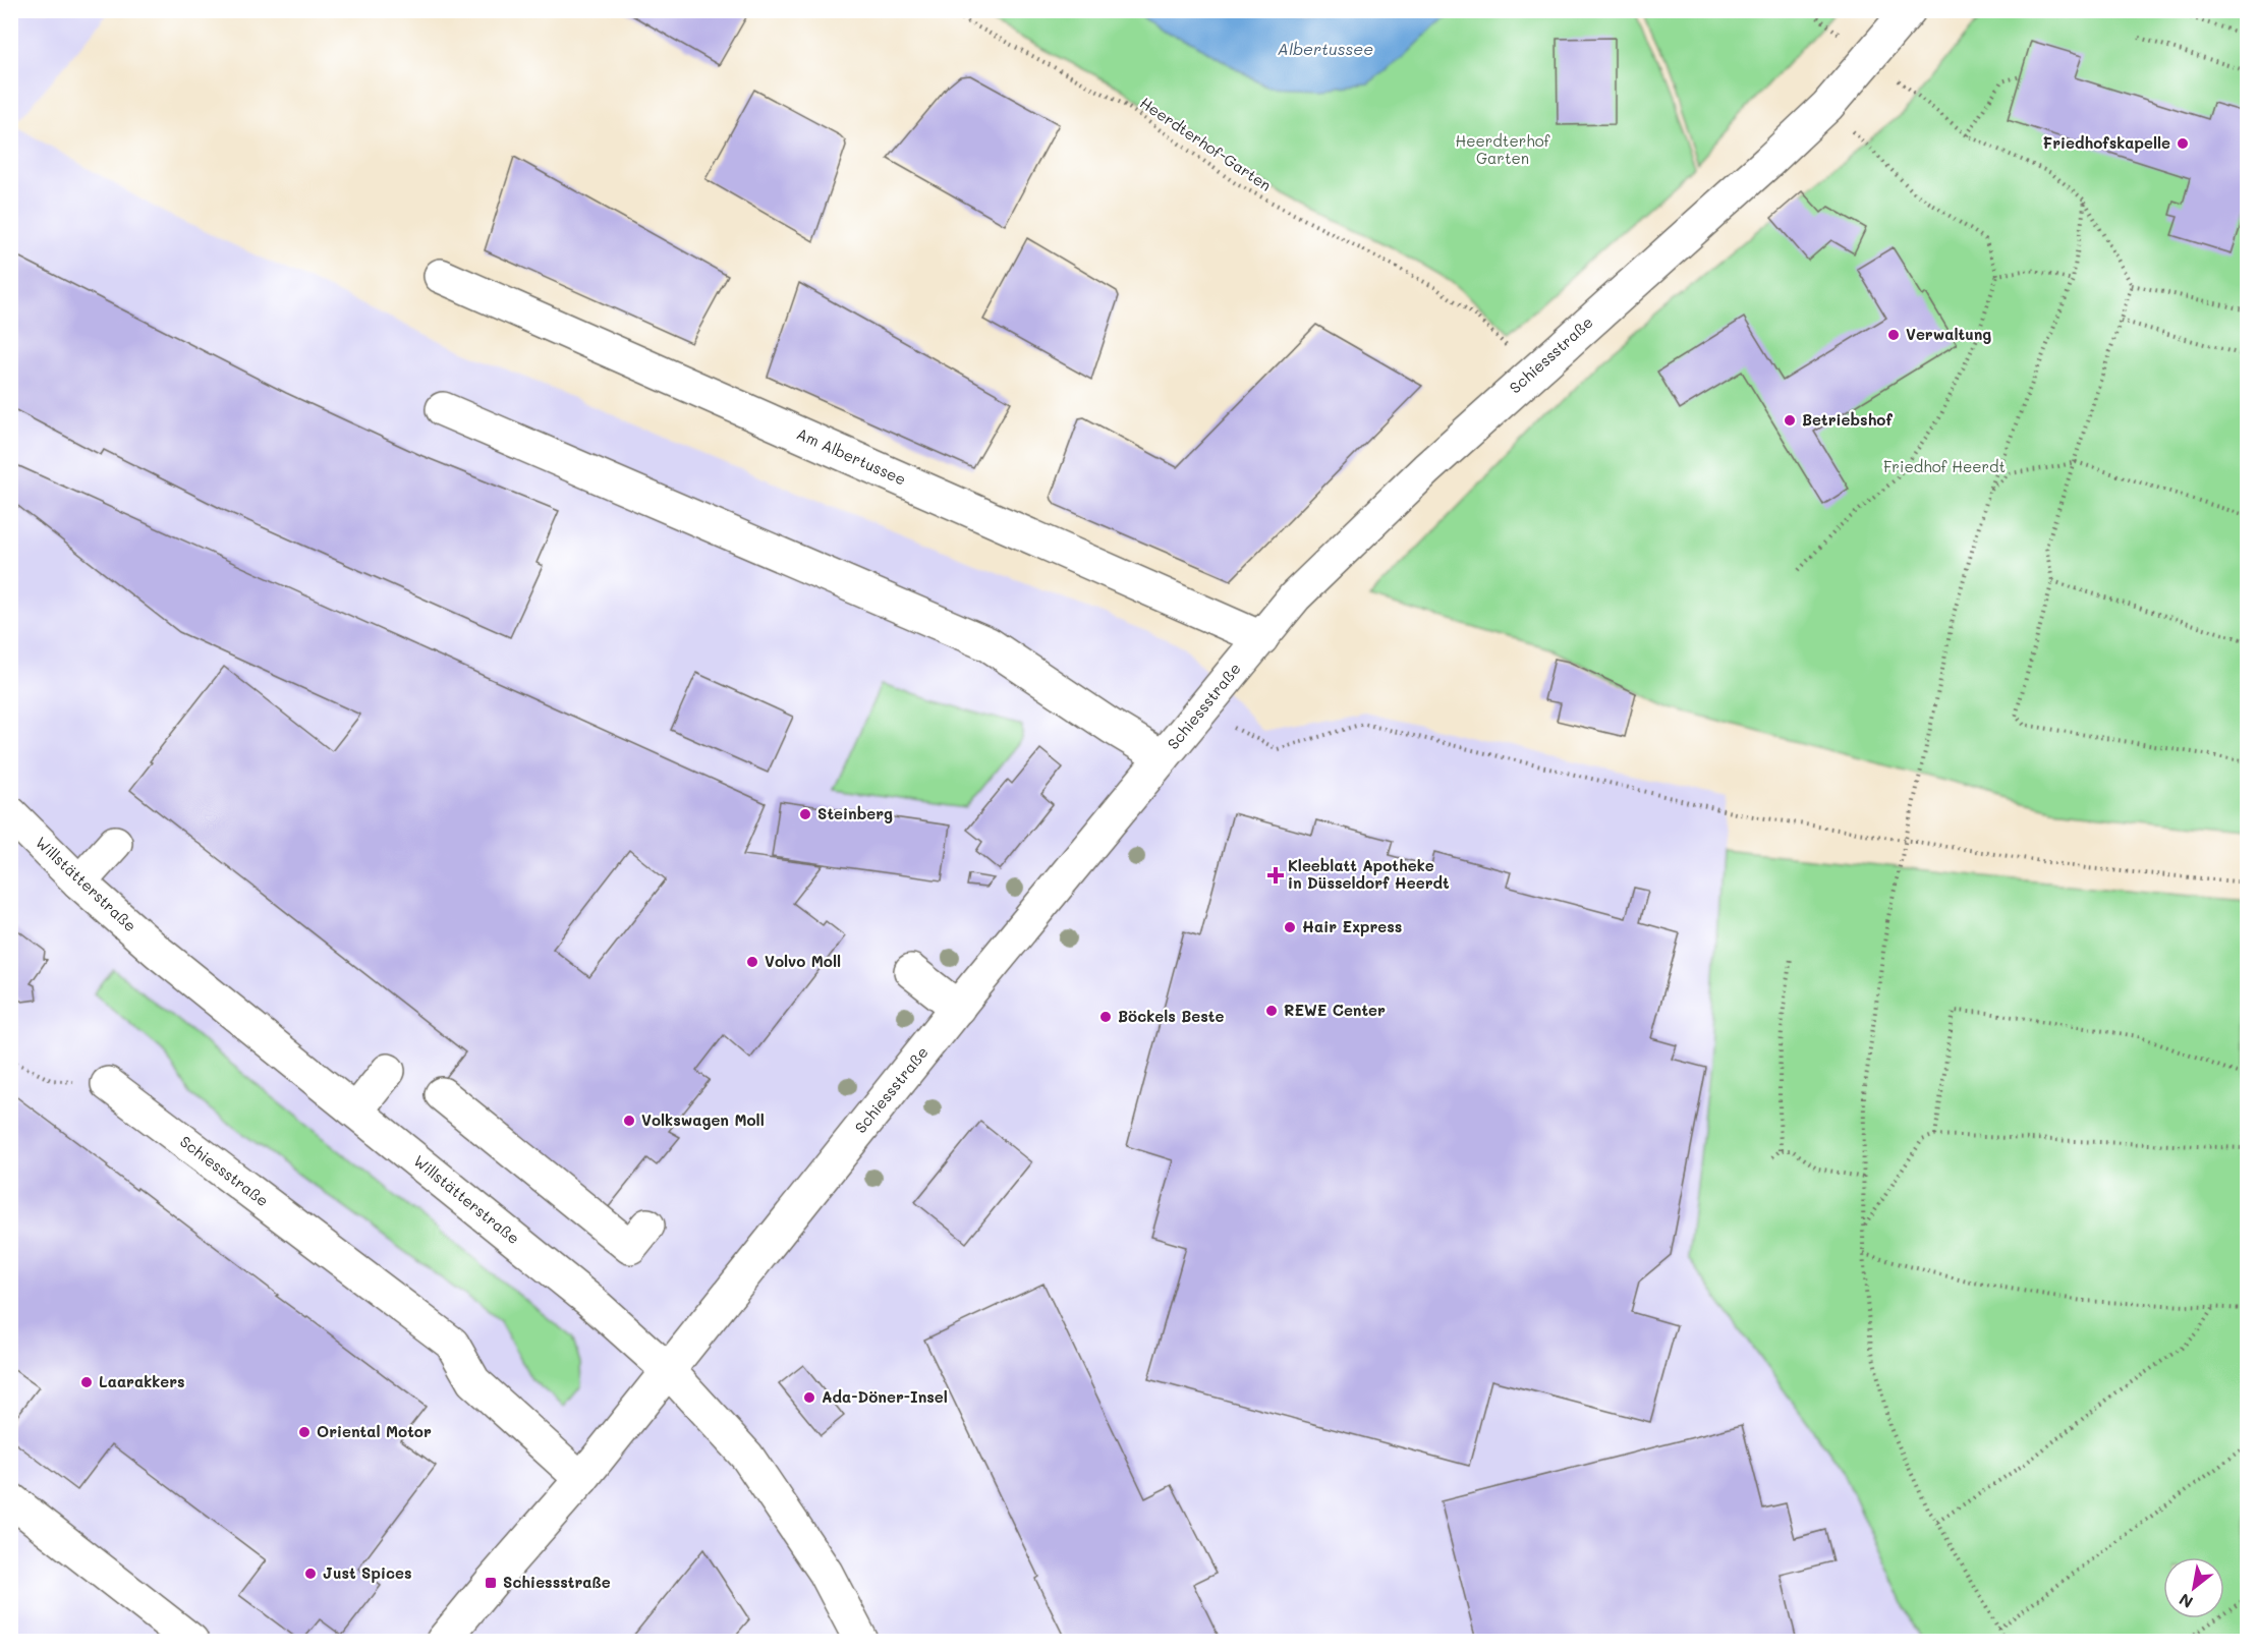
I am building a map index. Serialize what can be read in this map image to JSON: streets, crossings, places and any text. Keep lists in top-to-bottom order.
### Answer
{
  "streets": {
    "street": ["Schiessstraße", "Am Albertussee", "Willstätterstraße"],
    "path": ["Heerdterhof-Garten"]
  },
  "crossings": [
    ["Heerdterhof-Garten", "Schiessstraße"],
    ["Schiessstraße", "Am Albertussee"],
    ["Schiessstraße", "Willstätterstraße"]
  ],
  "water": ["Albertussee"],
  "parks": ["Heerdterhof Garten", "Friedhof Heerdt"],
  "places": {
    "other": [
      "Friedhofskapelle",
      "Verwaltung",
      "Betriebshof",
      "Steinberg",
      "Hair Express",
      "Volvo Moll",
      "REWE Center",
      "Böckels Beste",
      "Volkswagen Moll",
      "Laarakkers",
      "Ada-Döner-Insel",
      "Oriental Motor",
      "Just Spices"
    ],
    "health": ["Kleeblatt Apotheke in Düsseldorf Heerdt"],
    "transit": ["Schiessstraße"]
  },
  "north": "bottom left"
}
